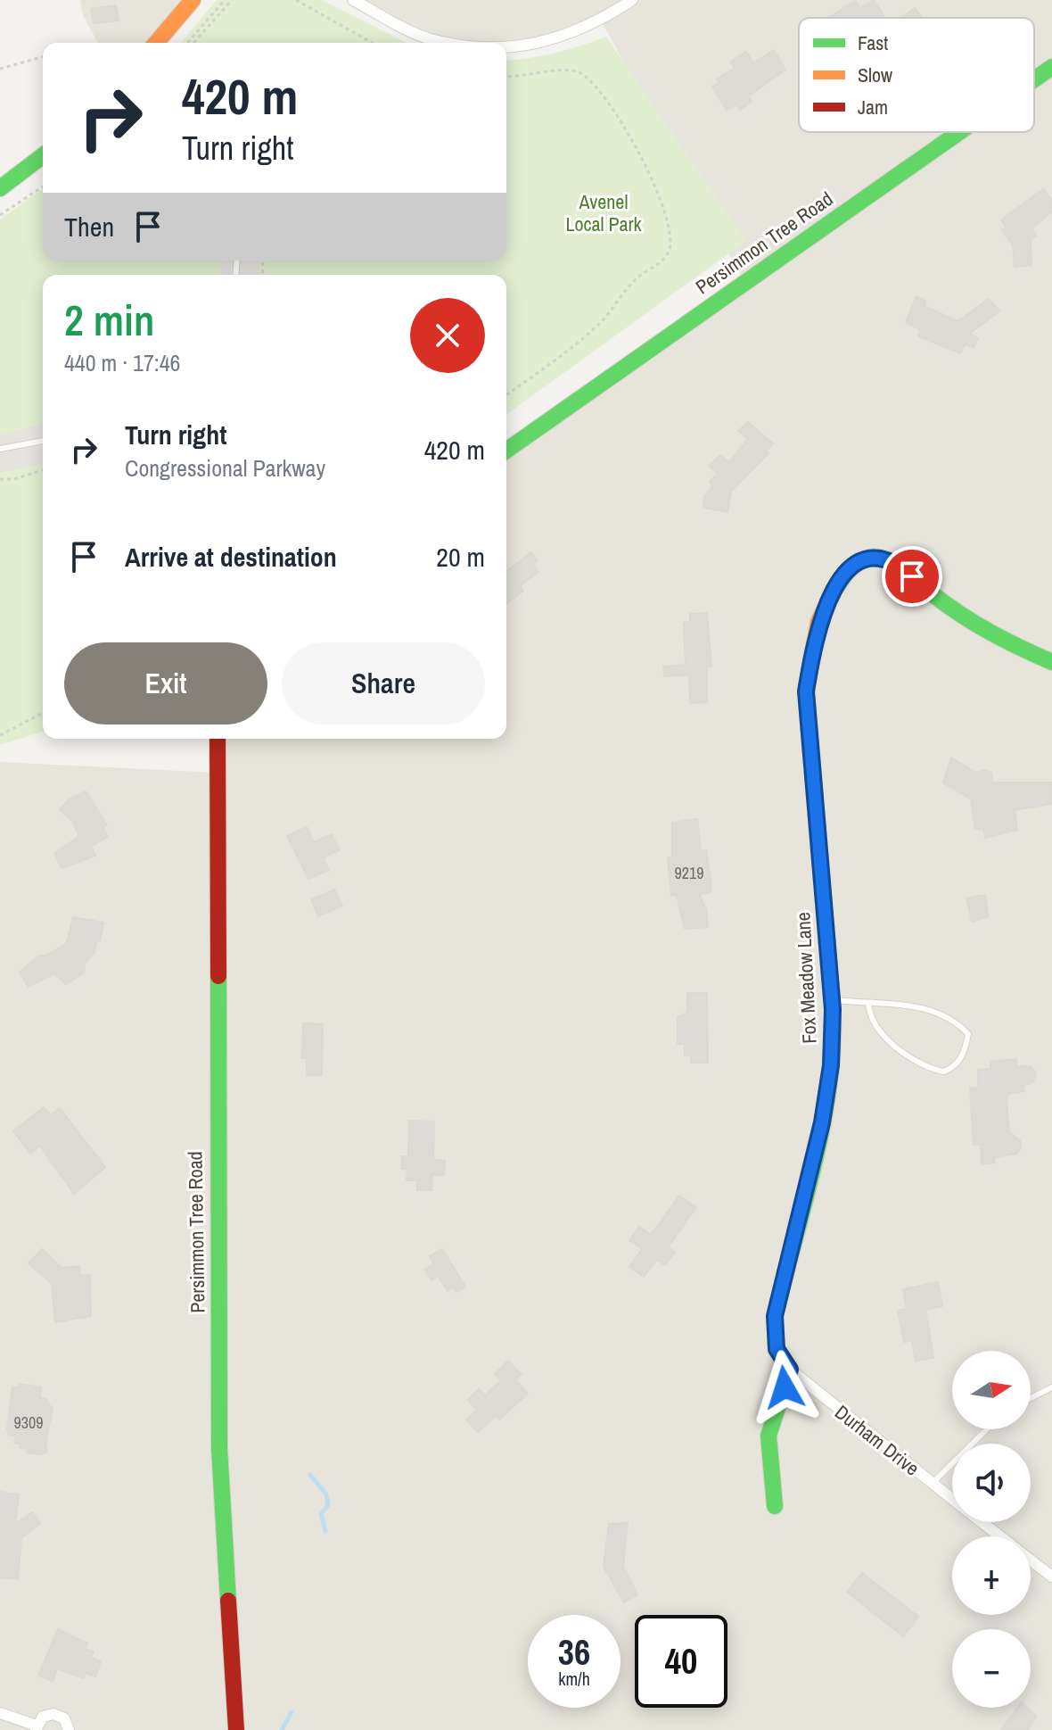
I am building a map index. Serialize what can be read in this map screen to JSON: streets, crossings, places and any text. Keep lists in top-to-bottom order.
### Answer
{
  "streets": {
    "main road": ["Persimmon Tree Road", "Fox Meadow Lane"],
    "street": ["Durham Drive"]
  },
  "crossings": [
    ["Fox Meadow Lane", "Durham Drive"]
  ],
  "parks": ["Avenel Local Park"],
  "house_numbers": ["9219", "9309"],
  "legend": ["Fast", "Slow", "Jam"],
  "north": "right",
  "page": {
    "turn": ["420 m", "Turn right"],
    "then": "Then",
    "heading": ["2 min", "440 m · 17:46"],
    "list": [
      {
        "name": "Turn right",
        "note": "Congressional Parkway",
        "value": "420 m"
      },
      {
        "name": "Arrive at destination",
        "value": "20 m"
      }
    ],
    "buttons": ["Exit", "Share"],
    "map_buttons": ["+", "−"],
    "speed": "36 km/h",
    "limit": "40"
  }
}
